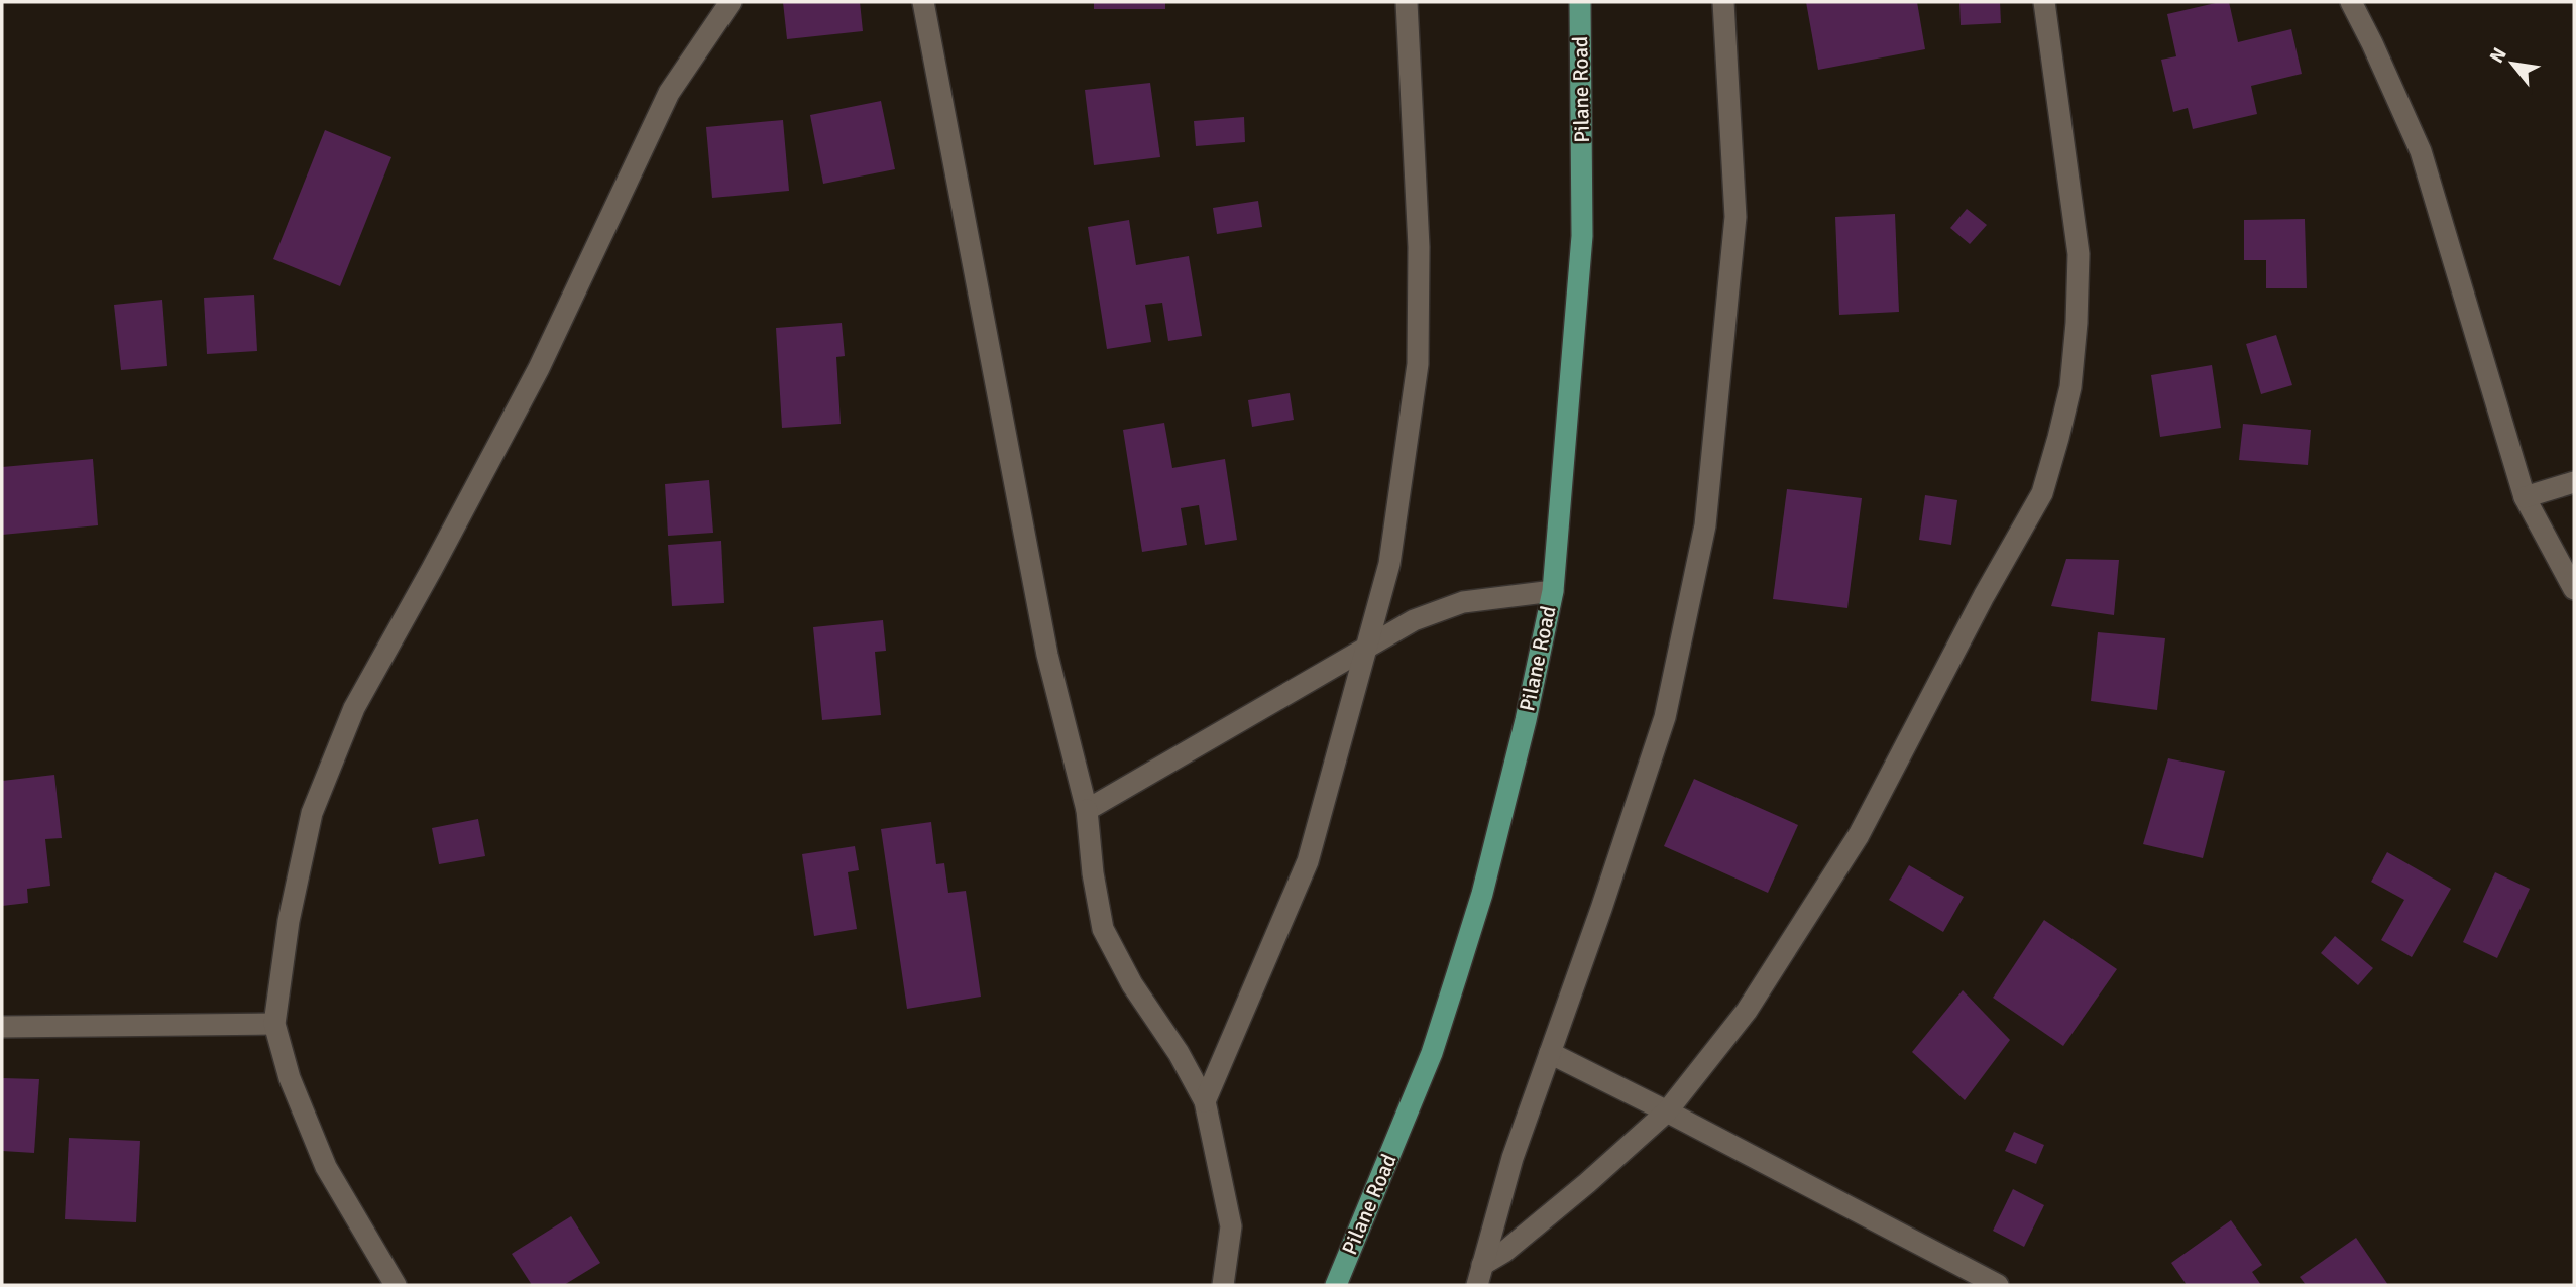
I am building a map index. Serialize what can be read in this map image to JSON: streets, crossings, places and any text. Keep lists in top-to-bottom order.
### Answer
{
  "streets": {
    "main road": ["Pilane Road"]
  },
  "north": "top left"
}
